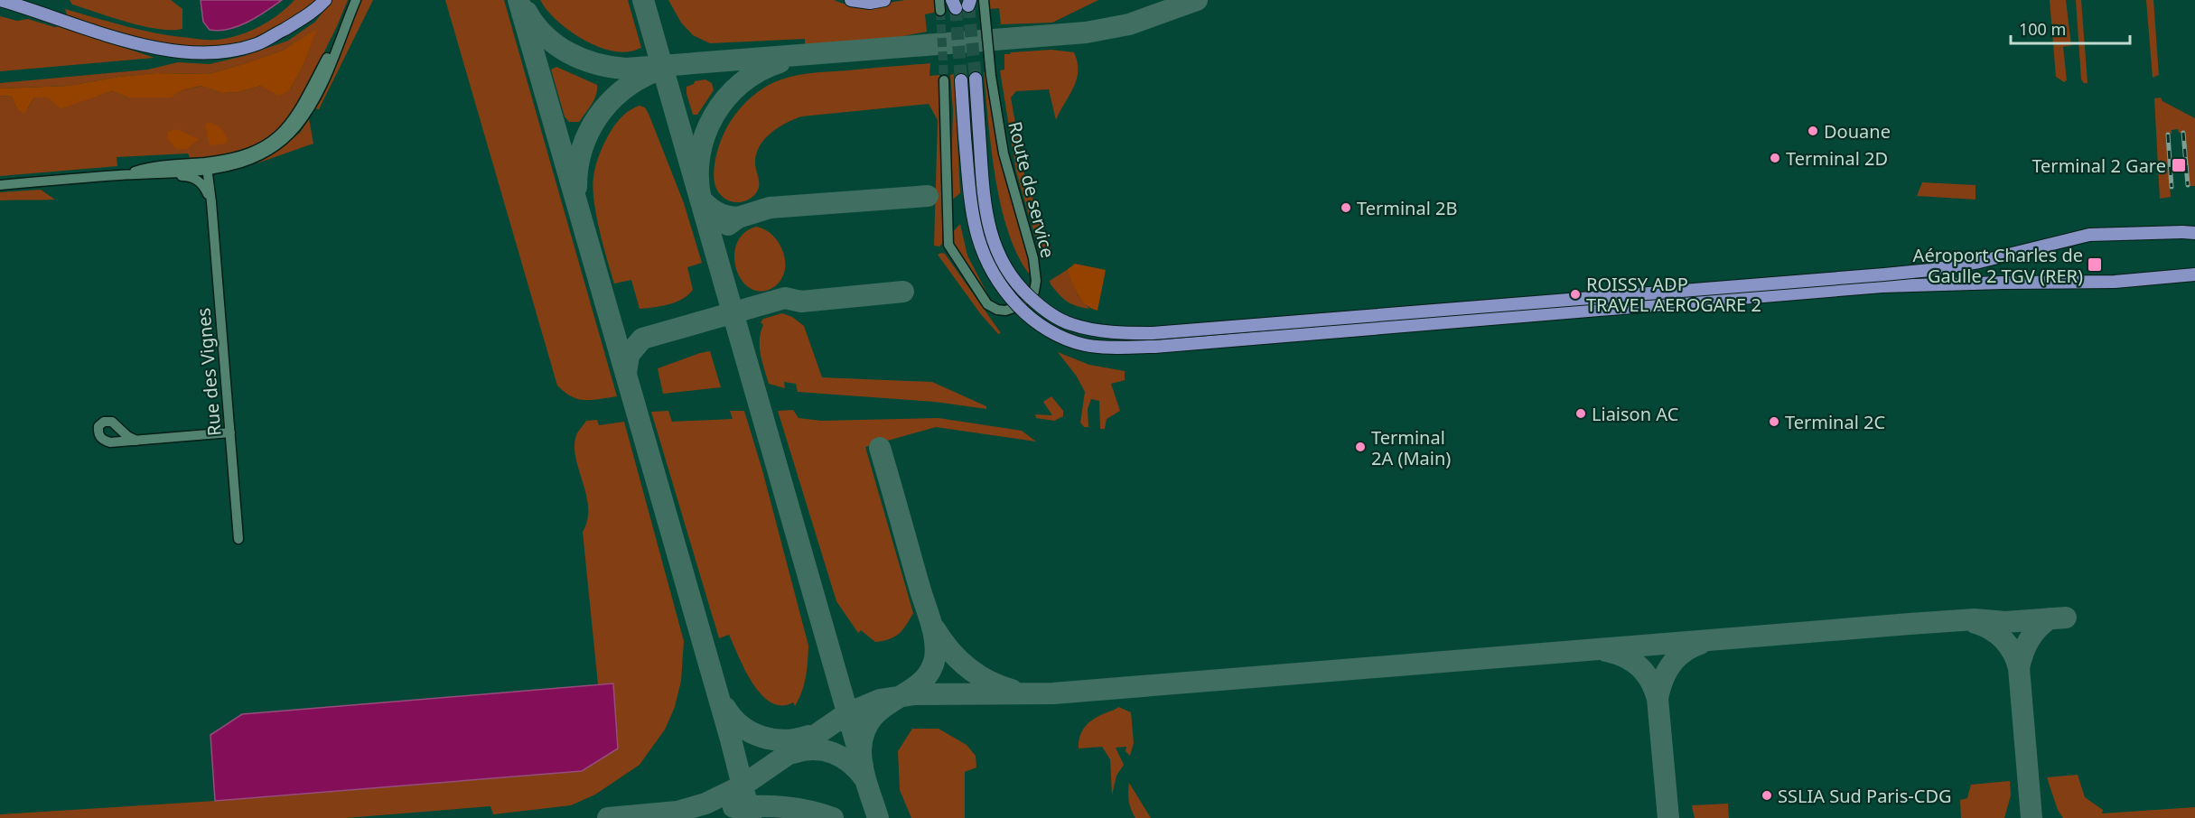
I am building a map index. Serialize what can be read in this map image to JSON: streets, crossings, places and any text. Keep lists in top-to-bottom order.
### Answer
{
  "streets": {
    "street": ["Route de service", "Rue des Vignes"]
  },
  "places": {
    "other": [
      "Douane",
      "Terminal 2D",
      "Terminal 2B",
      "ROISSY ADP TRAVEL AEROGARE 2",
      "Liaison AC",
      "Terminal 2C",
      "Terminal 2A (Main)",
      "SSLIA Sud Paris-CDG"
    ],
    "transit": ["Terminal 2 Gare", "Aéroport Charles de Gaulle 2 TGV (RER)"]
  },
  "scale_bar": "100 m"
}
